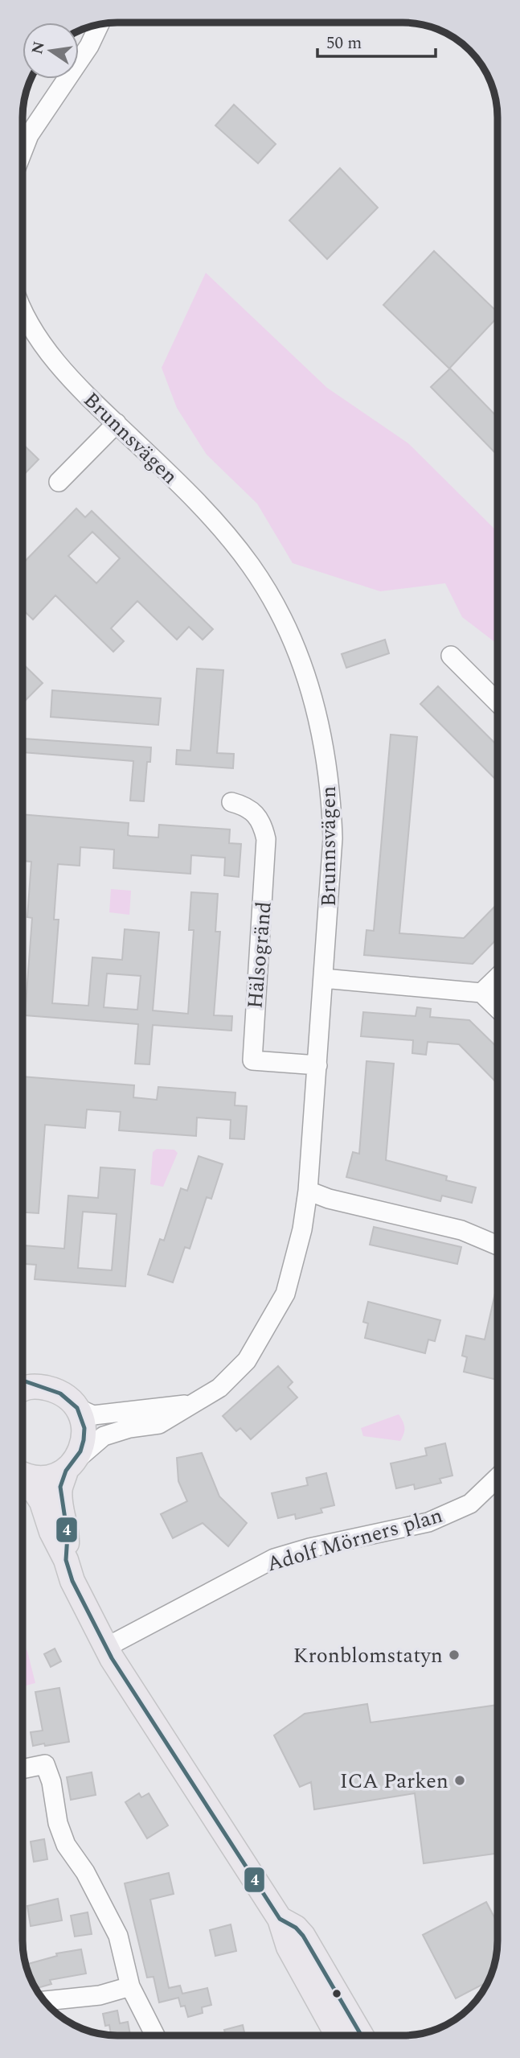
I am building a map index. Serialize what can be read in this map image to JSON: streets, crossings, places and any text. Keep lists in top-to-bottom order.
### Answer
{
  "streets": {
    "street": ["Brunnsvägen", "Hälsogränd", "Adolf Mörners plan"]
  },
  "crossings": [
    ["Brunnsvägen", "Hälsogränd"]
  ],
  "places": ["Kronblomstatyn", "ICA Parken"],
  "lines": ["transit line 4"],
  "scale_bar": "50 m",
  "north": "left"
}
